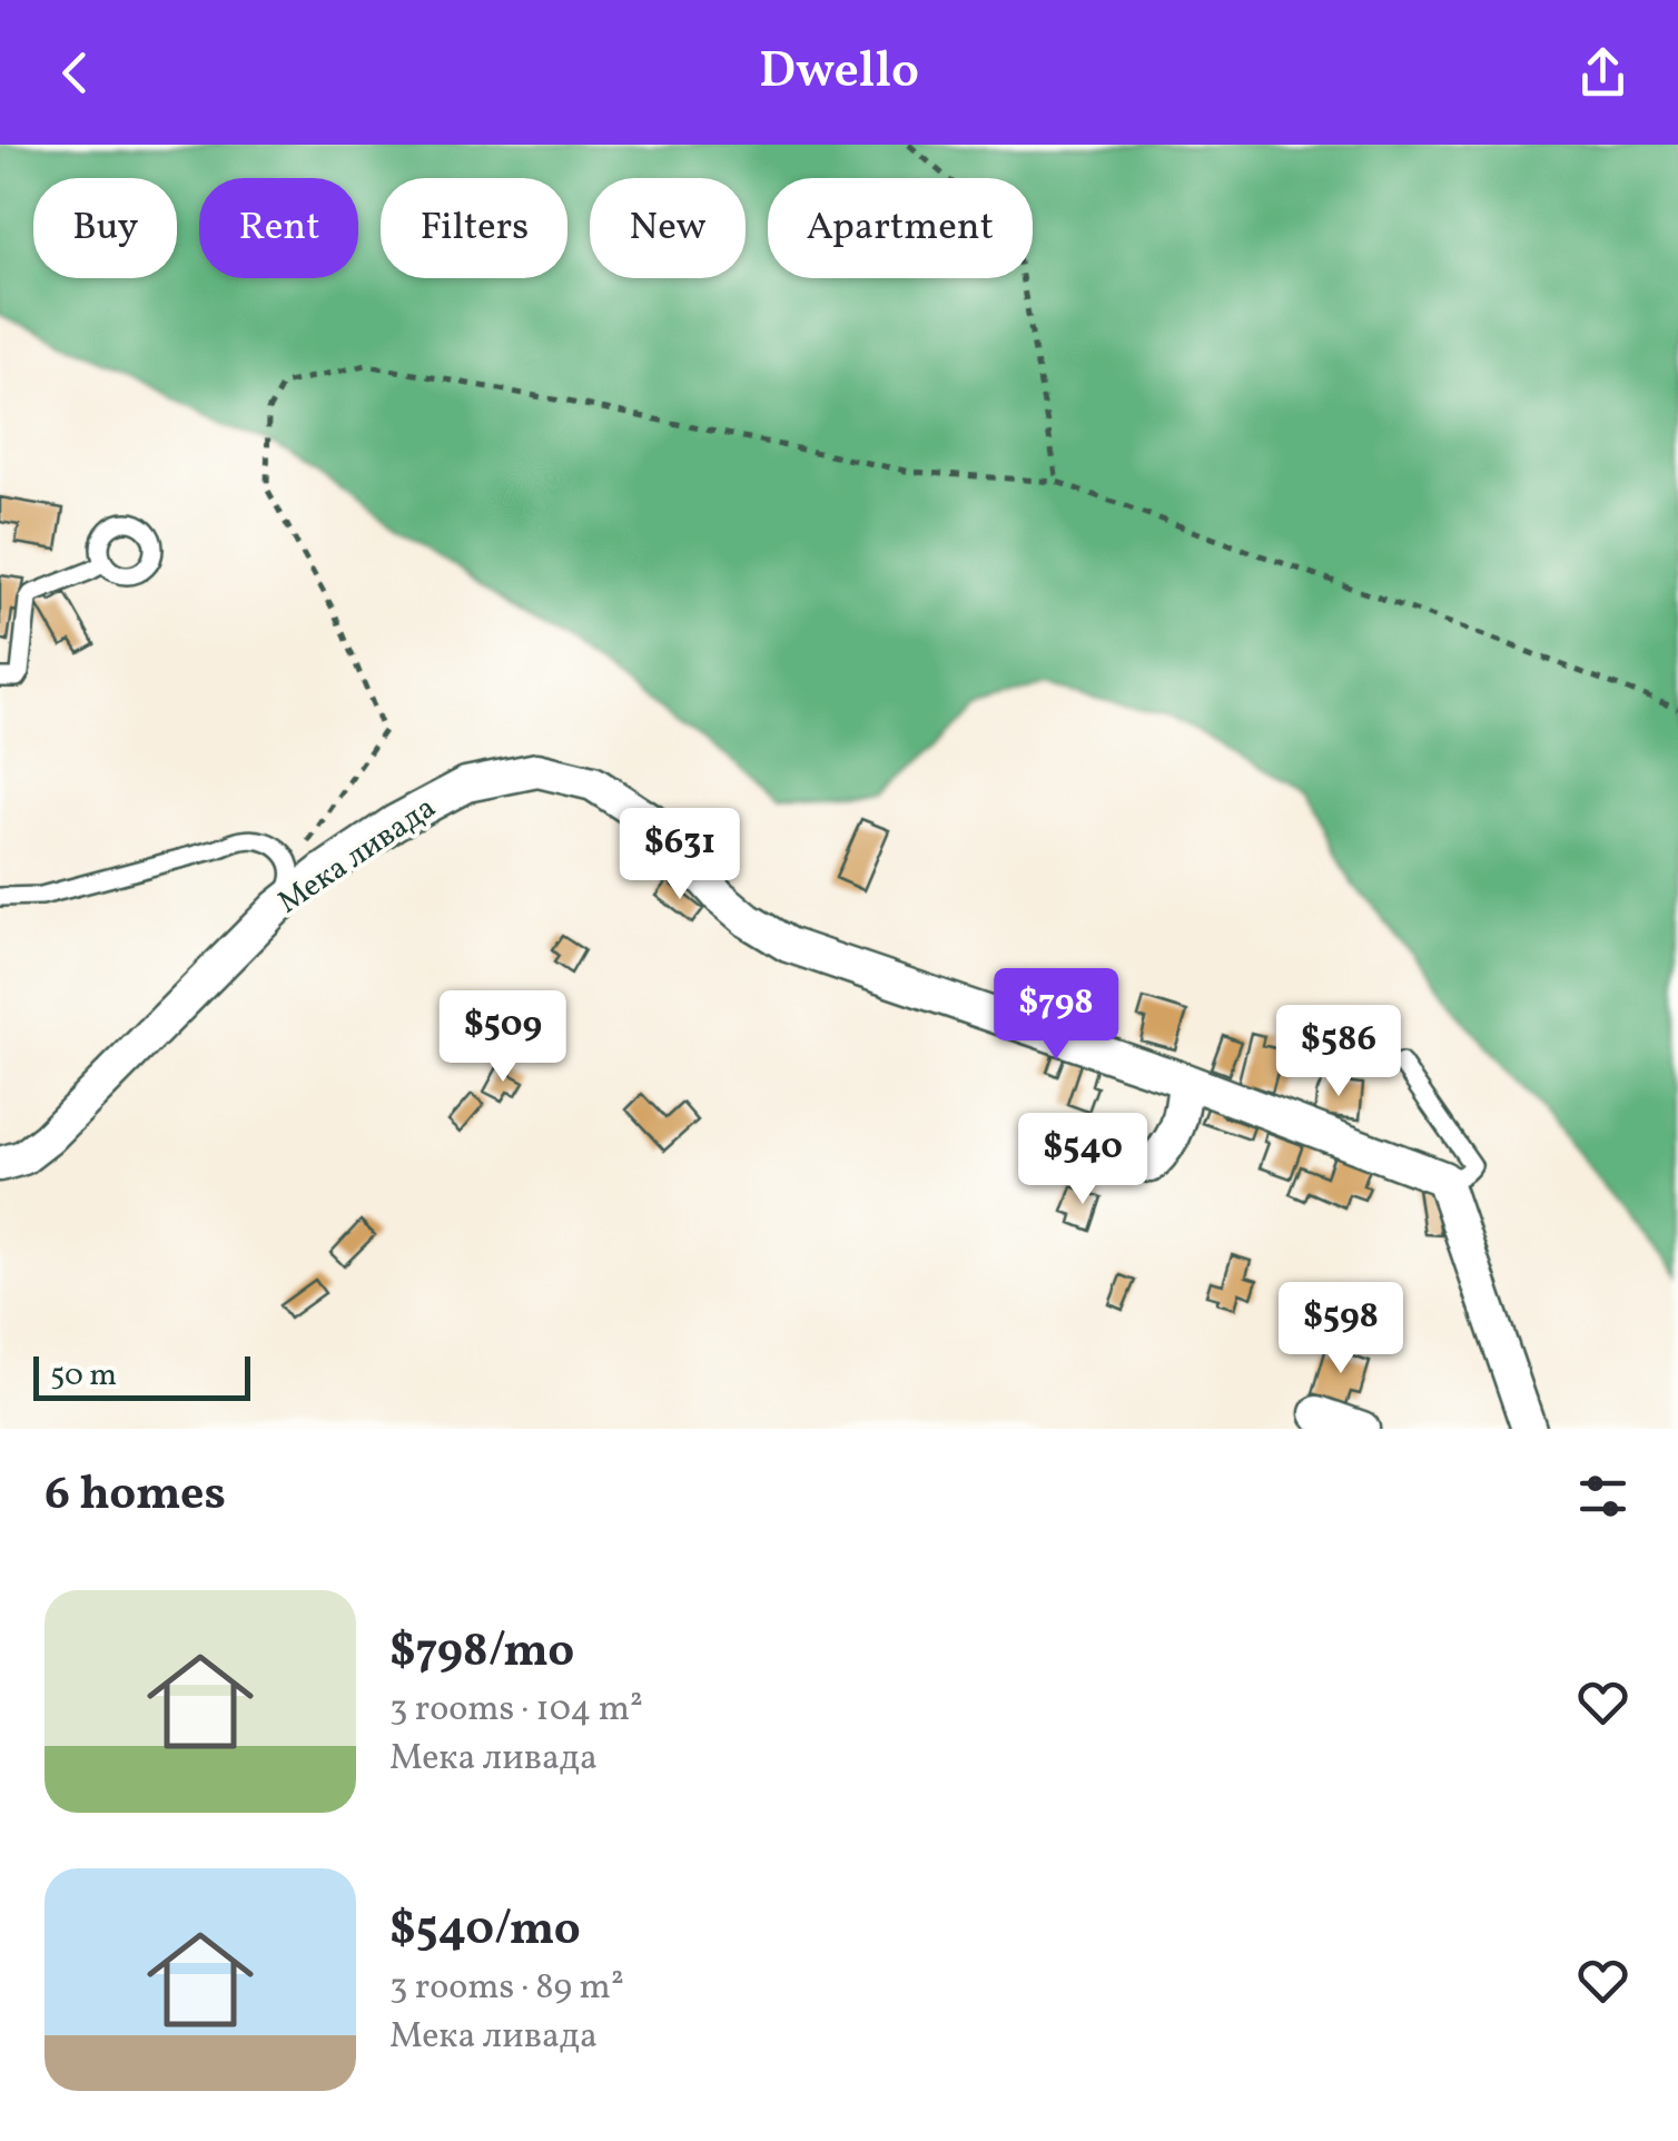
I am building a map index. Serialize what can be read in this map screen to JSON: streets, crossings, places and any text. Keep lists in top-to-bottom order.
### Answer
{
  "streets": {
    "street": ["Мека ливада"]
  },
  "scale_bar": "50 m",
  "page": {
    "header": "Dwello",
    "chip": [
      "Buy",
      "Rent",
      "Filters",
      "New",
      "Apartment"
    ],
    "price": [
      "$631",
      "$798",
      "$509",
      "$586",
      "$540",
      "$598"
    ],
    "scale": "50 m",
    "heading": "6 homes",
    "list": [
      {
        "name": "$798/mo",
        "note": "3 rooms · 104 m² · Мека ливада"
      },
      {
        "name": "$540/mo",
        "note": "3 rooms · 89 m² · Мека ливада"
      }
    ]
  }
}
